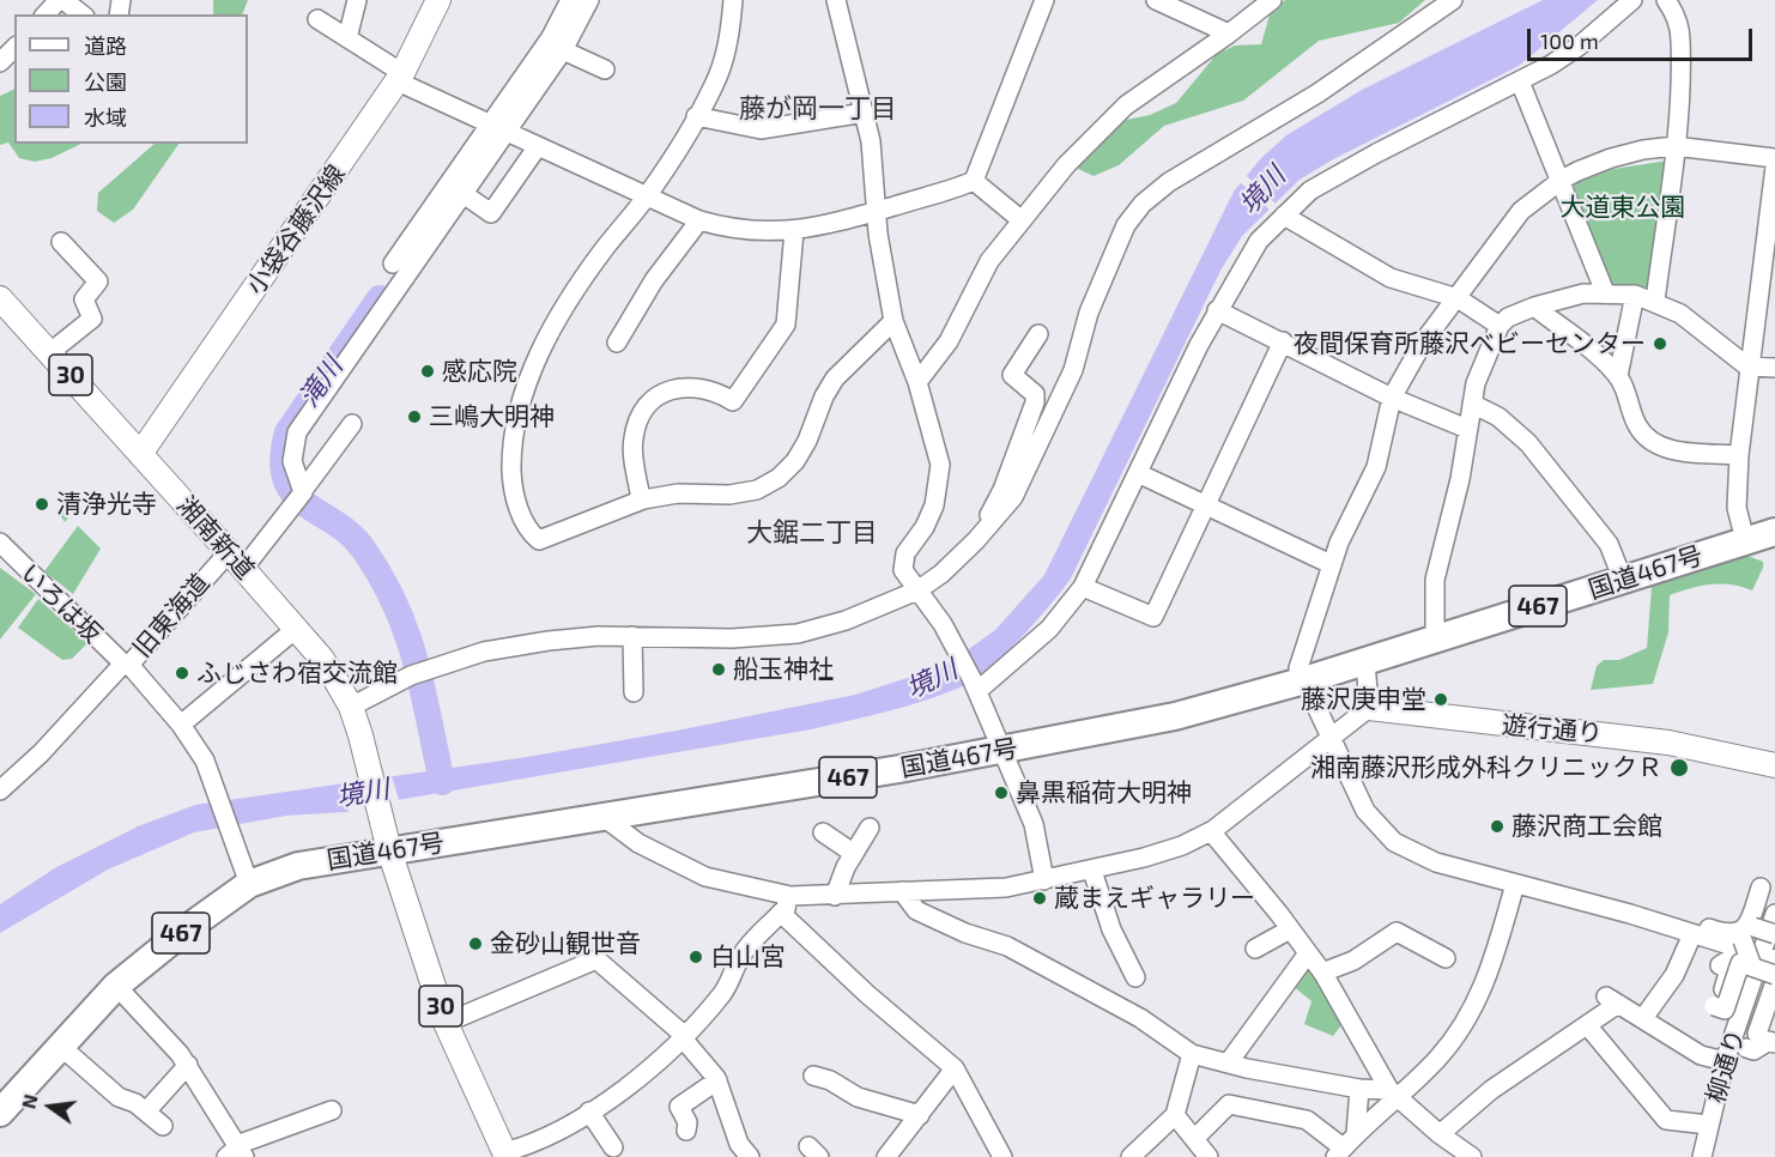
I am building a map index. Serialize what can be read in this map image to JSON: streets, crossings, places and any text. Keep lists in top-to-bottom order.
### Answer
{
  "streets": {
    "highway": ["国道467号", "467"],
    "main road": [
      "小袋谷藤沢線",
      "30",
      "湘南新道",
      "遊行通り"
    ],
    "street": ["いろは坂", "旧東海道", "柳通り"]
  },
  "crossings": [
    ["小袋谷藤沢線", "湘南新道"],
    ["30", "湘南新道"],
    ["30", "国道467号"],
    ["湘南新道", "国道467号"],
    ["湘南新道", "旧東海道"],
    ["国道467号", "旧東海道"],
    ["いろは坂", "旧東海道"]
  ],
  "districts": ["藤が岡一丁目", "大鋸二丁目"],
  "water": ["境川", "滝川"],
  "parks": ["大道東公園"],
  "places": [
    "夜間保育所藤沢ベビーセンター",
    "感応院",
    "三嶋大明神",
    "清浄光寺",
    "船玉神社",
    "ふじさわ宿交流館",
    "藤沢庚申堂",
    "湘南藤沢形成外科クリニックＲ",
    "鼻黒稲荷大明神",
    "藤沢商工会館",
    "蔵まえギャラリー",
    "金砂山観世音",
    "白山宮"
  ],
  "legend": ["道路", "公園", "水域"],
  "scale_bar": "100 m",
  "north": "left"
}
